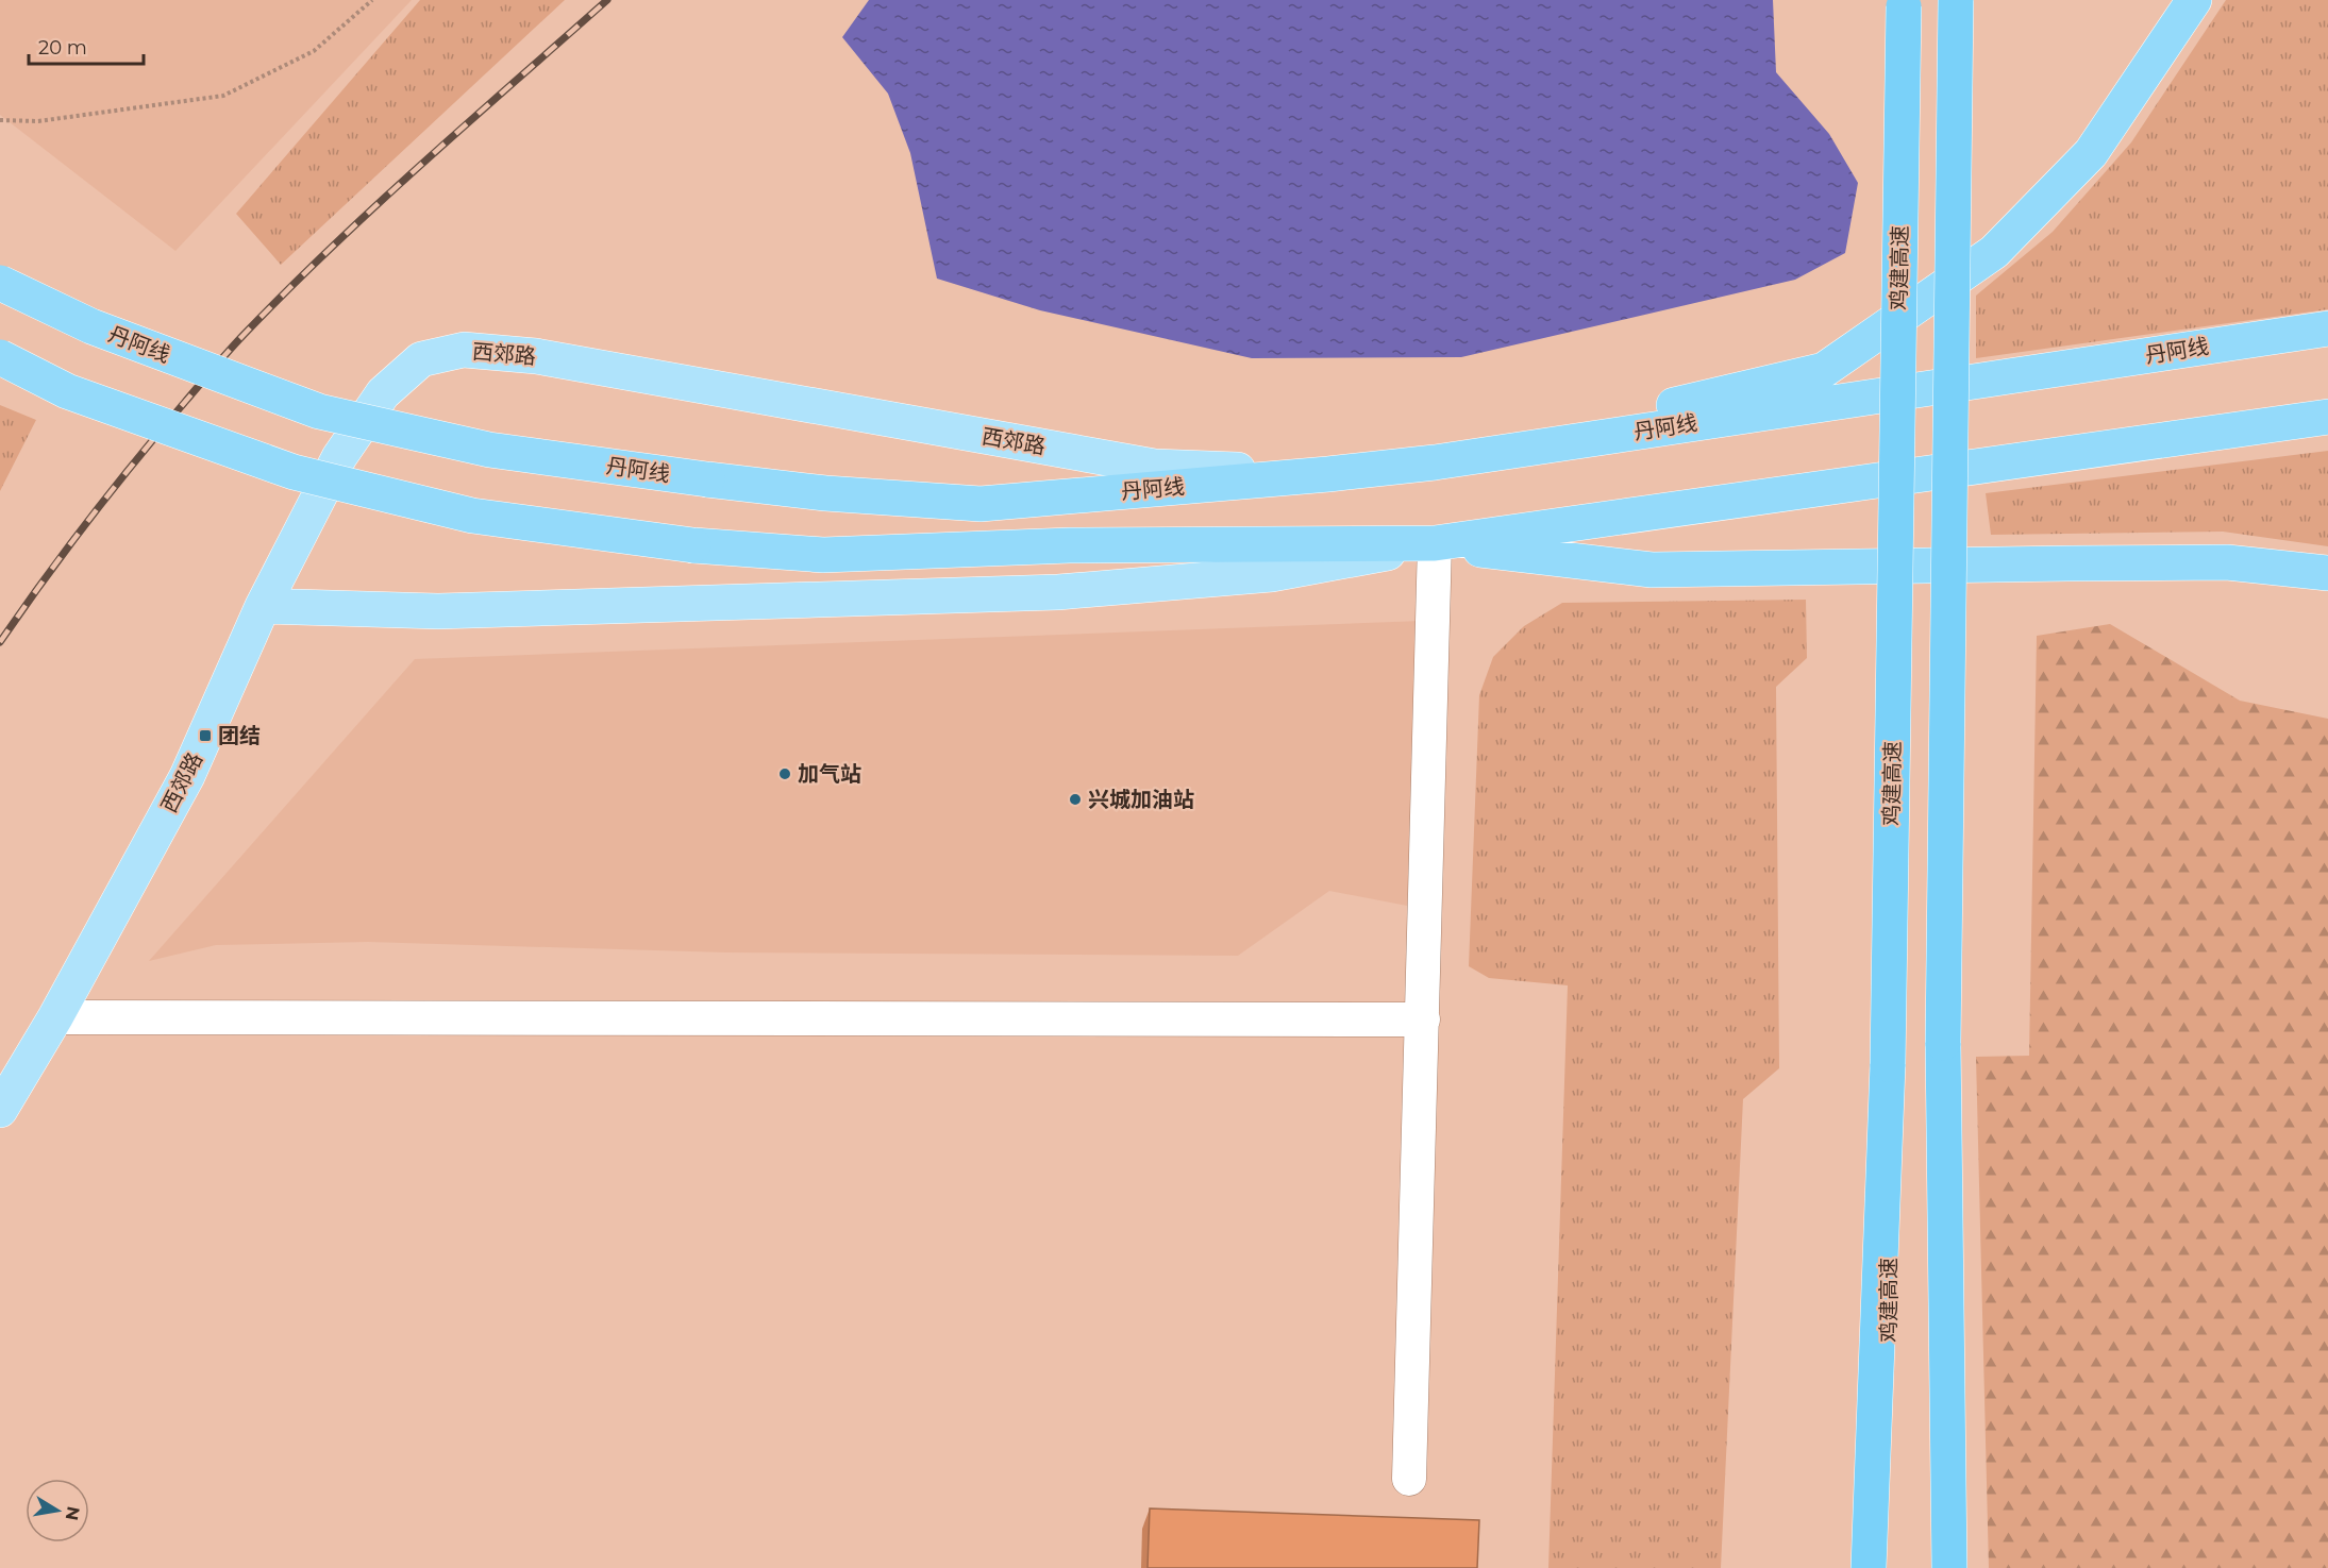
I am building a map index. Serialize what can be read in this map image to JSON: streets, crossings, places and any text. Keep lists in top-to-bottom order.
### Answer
{
  "streets": {
    "highway": ["鸡建高速", "丹阿线"],
    "main road": ["西郊路"]
  },
  "crossings": [
    ["丹阿线", "西郊路"]
  ],
  "places": {
    "transit": ["团结"],
    "other": ["加气站", "兴城加油站"]
  },
  "scale_bar": "20 m",
  "north": "right"
}
